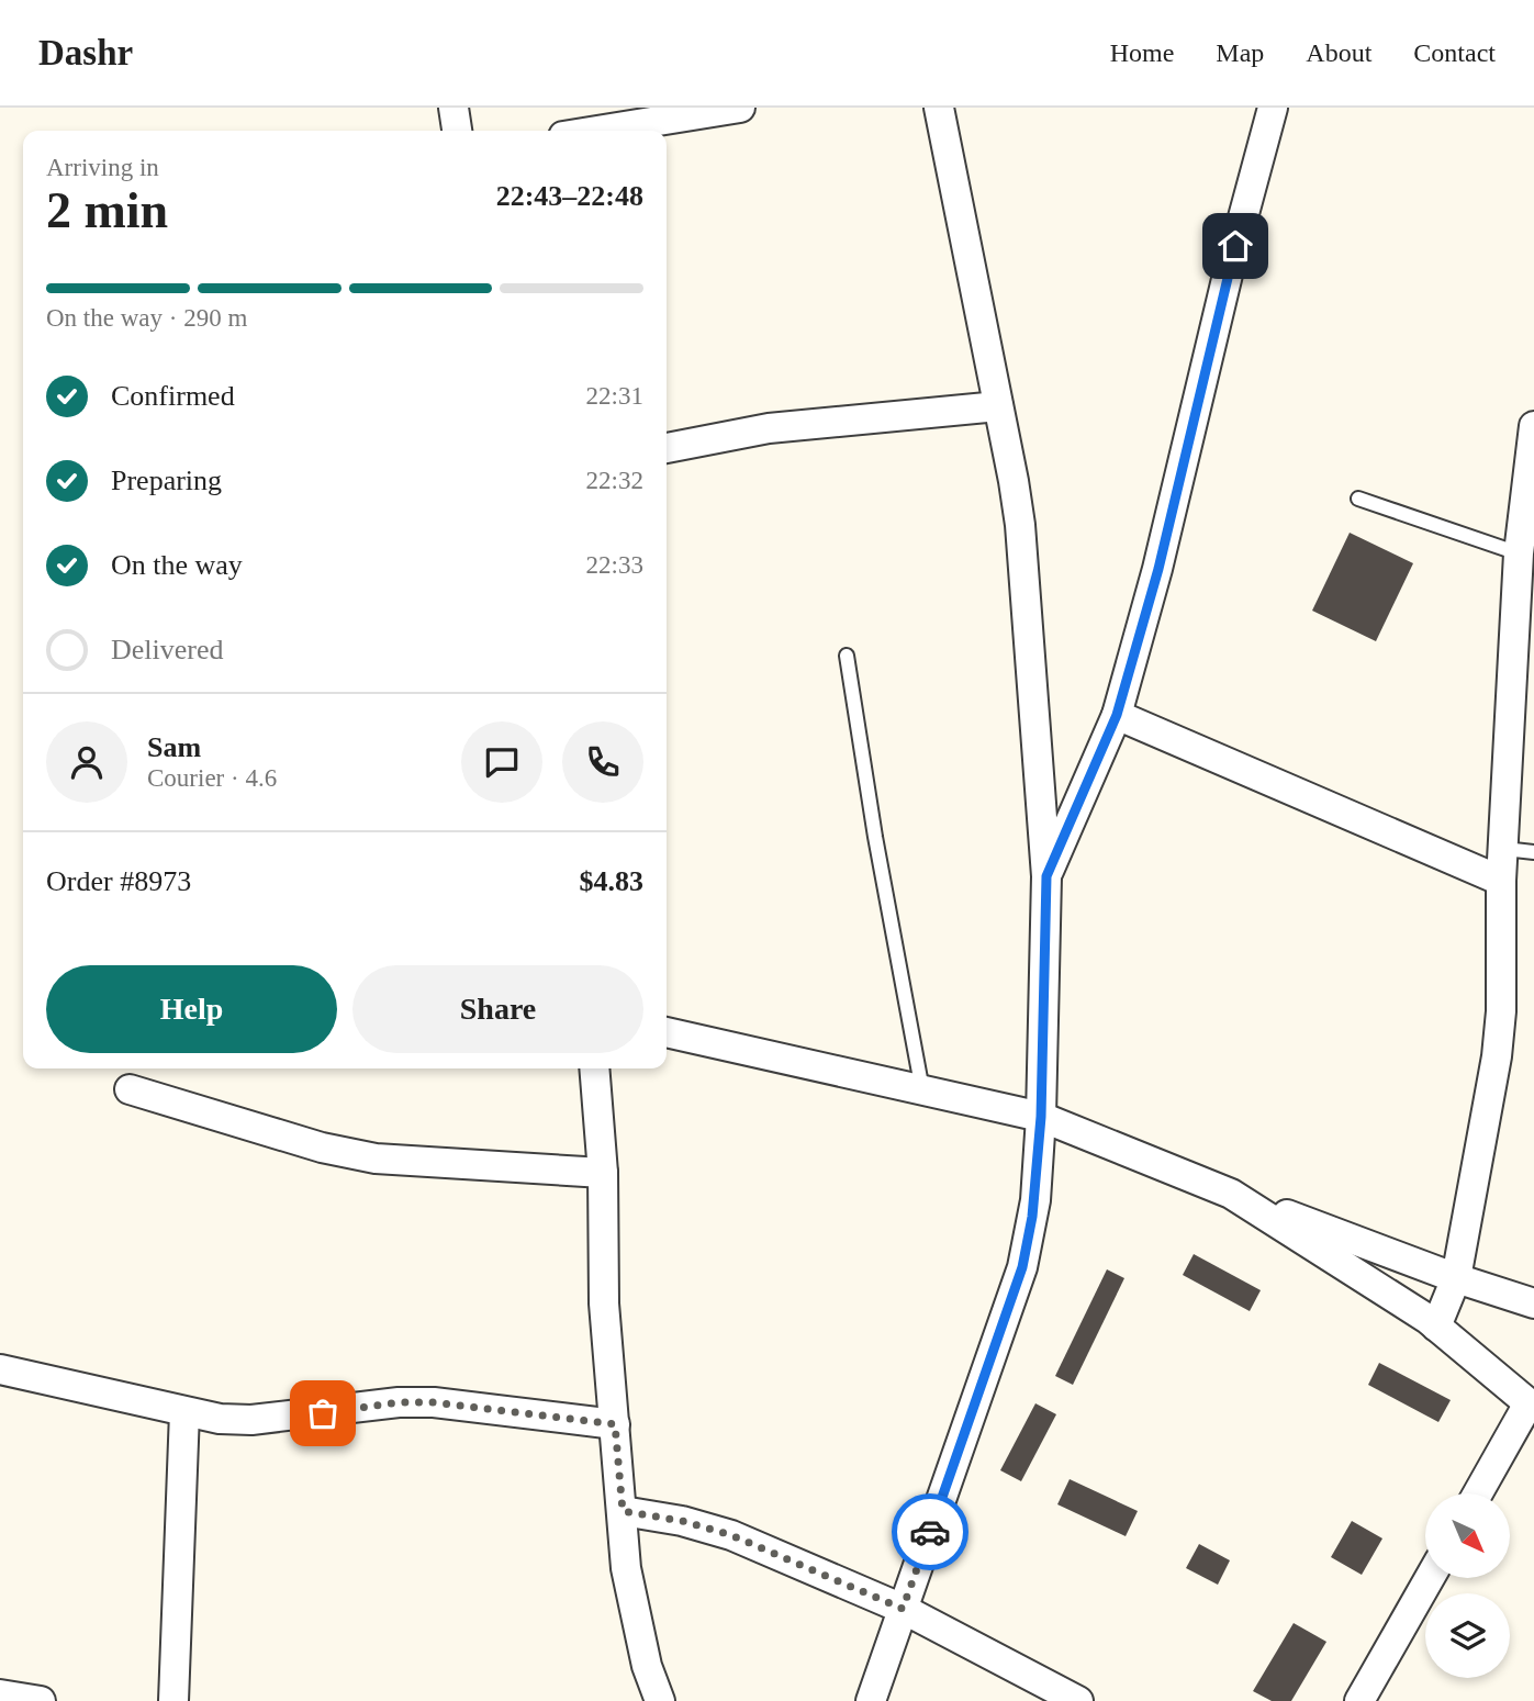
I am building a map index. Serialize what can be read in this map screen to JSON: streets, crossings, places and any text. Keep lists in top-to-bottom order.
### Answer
{
  "north": "bottom right",
  "page": {
    "header": "Dashr",
    "nav": [
      "Home",
      "Map",
      "About",
      "Contact"
    ],
    "heading": ["2 min", "Arriving in", "22:43–22:48"],
    "panel": [
      "Sam",
      "Courier · 4.6",
      "Order #8973",
      "$4.83"
    ],
    "bar": "On the way · 290 m",
    "list": [
      ["Confirmed", "22:31"],
      ["Preparing", "22:32"],
      ["On the way", "22:33"],
      "Delivered"
    ],
    "buttons": ["Help", "Share"]
  }
}
